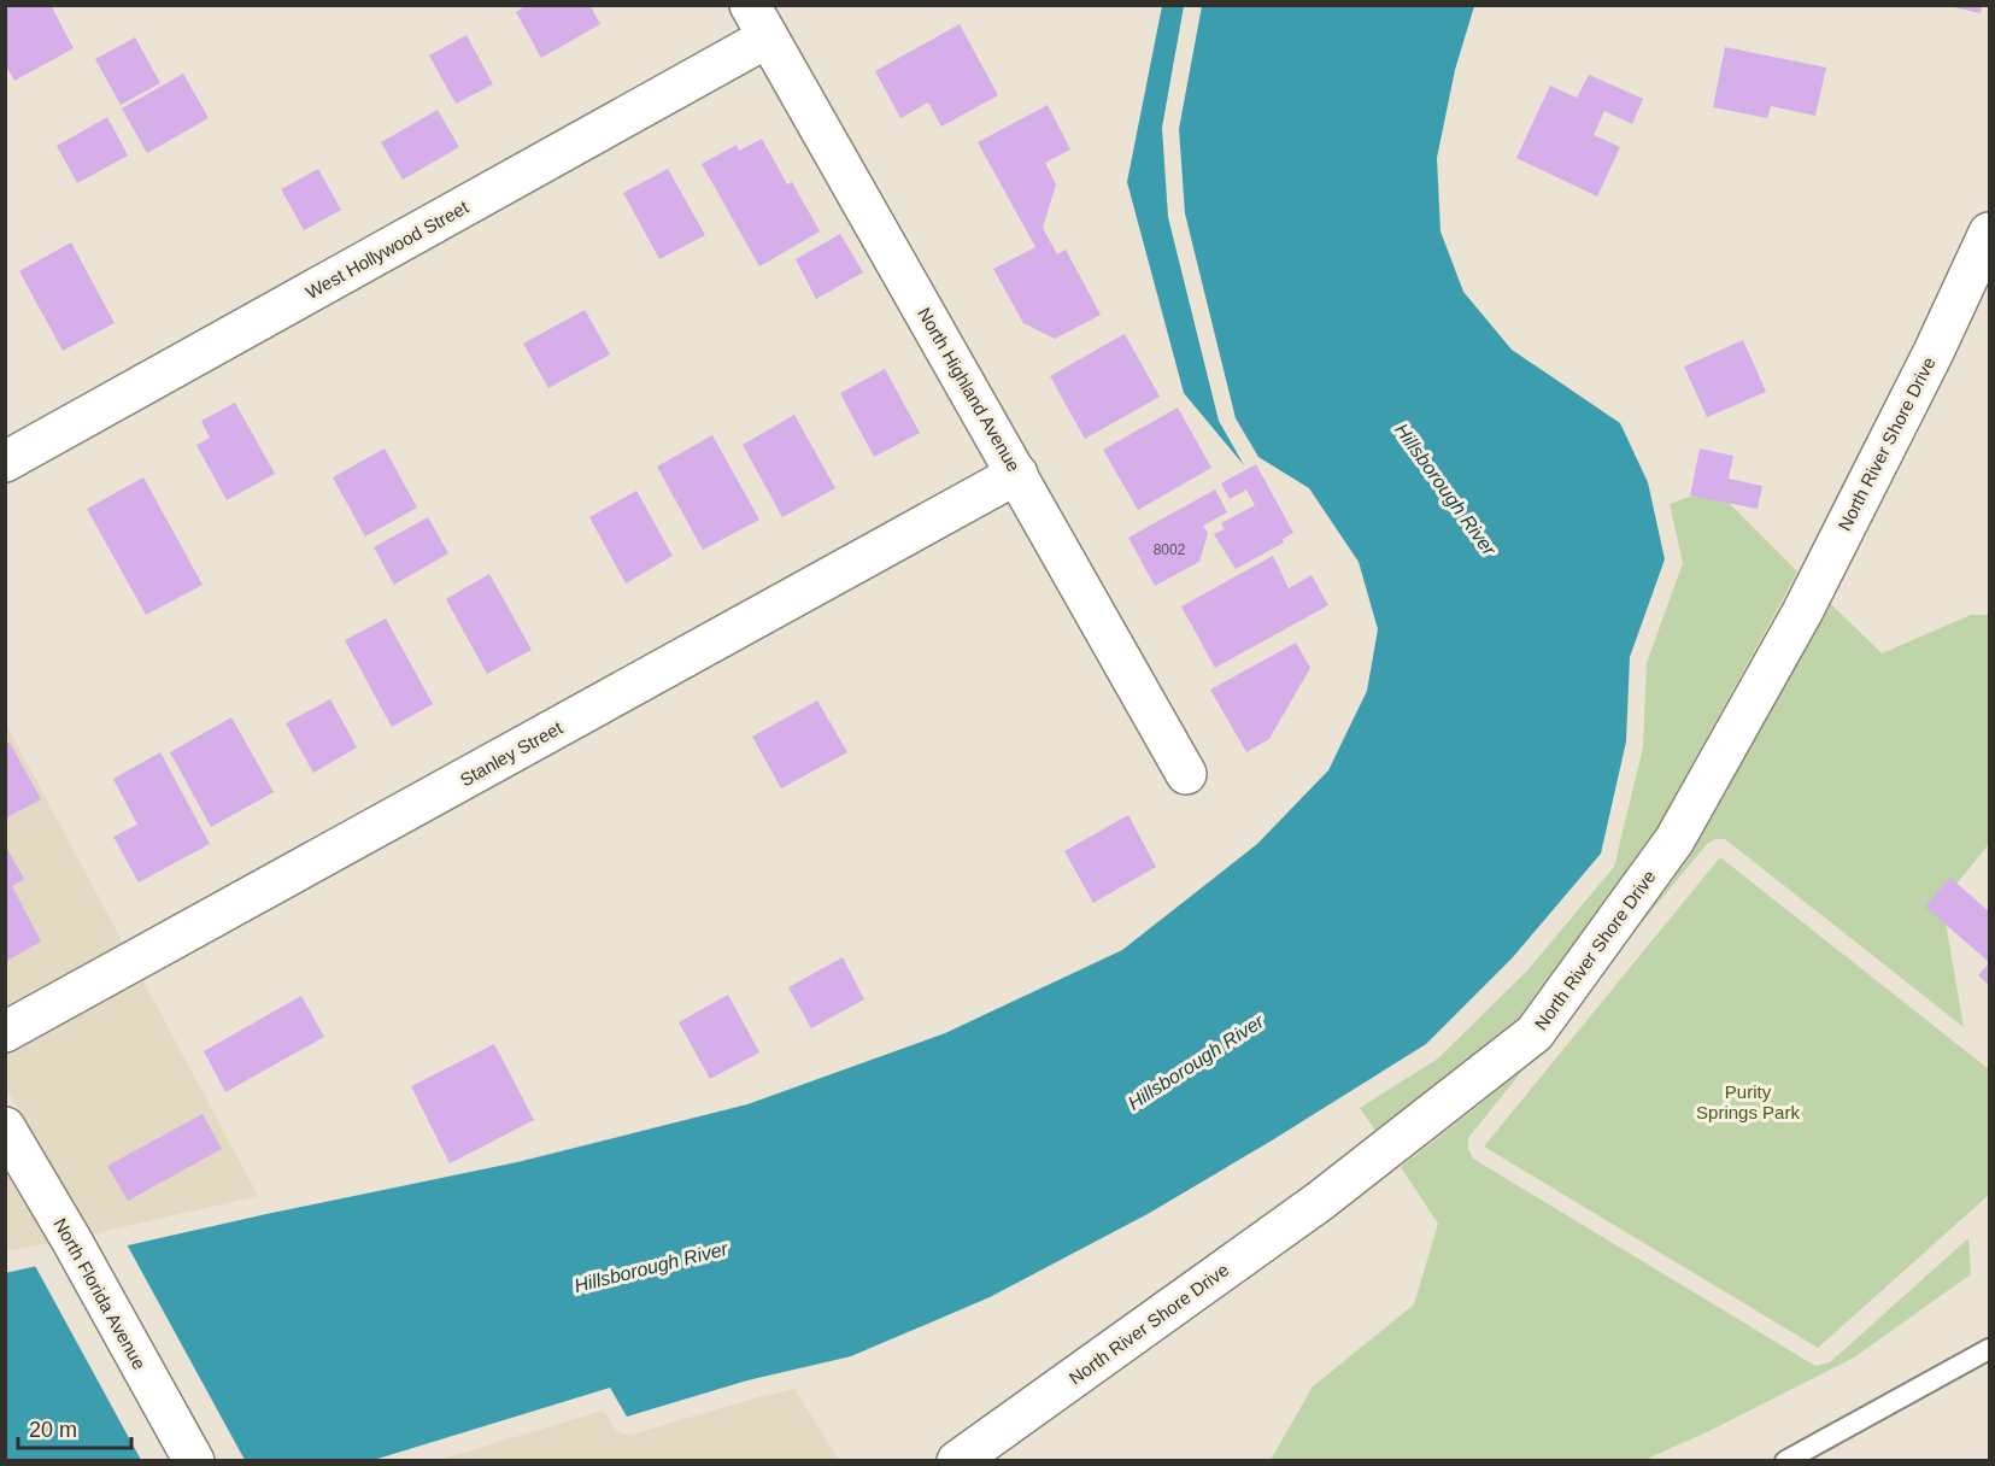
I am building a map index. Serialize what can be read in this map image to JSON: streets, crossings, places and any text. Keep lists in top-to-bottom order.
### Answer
{
  "streets": {
    "street": [
      "West Hollywood Street",
      "North Highland Avenue",
      "North River Shore Drive",
      "Stanley Street",
      "North Florida Avenue"
    ]
  },
  "crossings": [
    ["West Hollywood Street", "North Highland Avenue"],
    ["North Highland Avenue", "Stanley Street"]
  ],
  "water": ["Hillsborough River"],
  "parks": ["Purity Springs Park"],
  "house_numbers": ["8002"],
  "scale_bar": "20 m"
}
